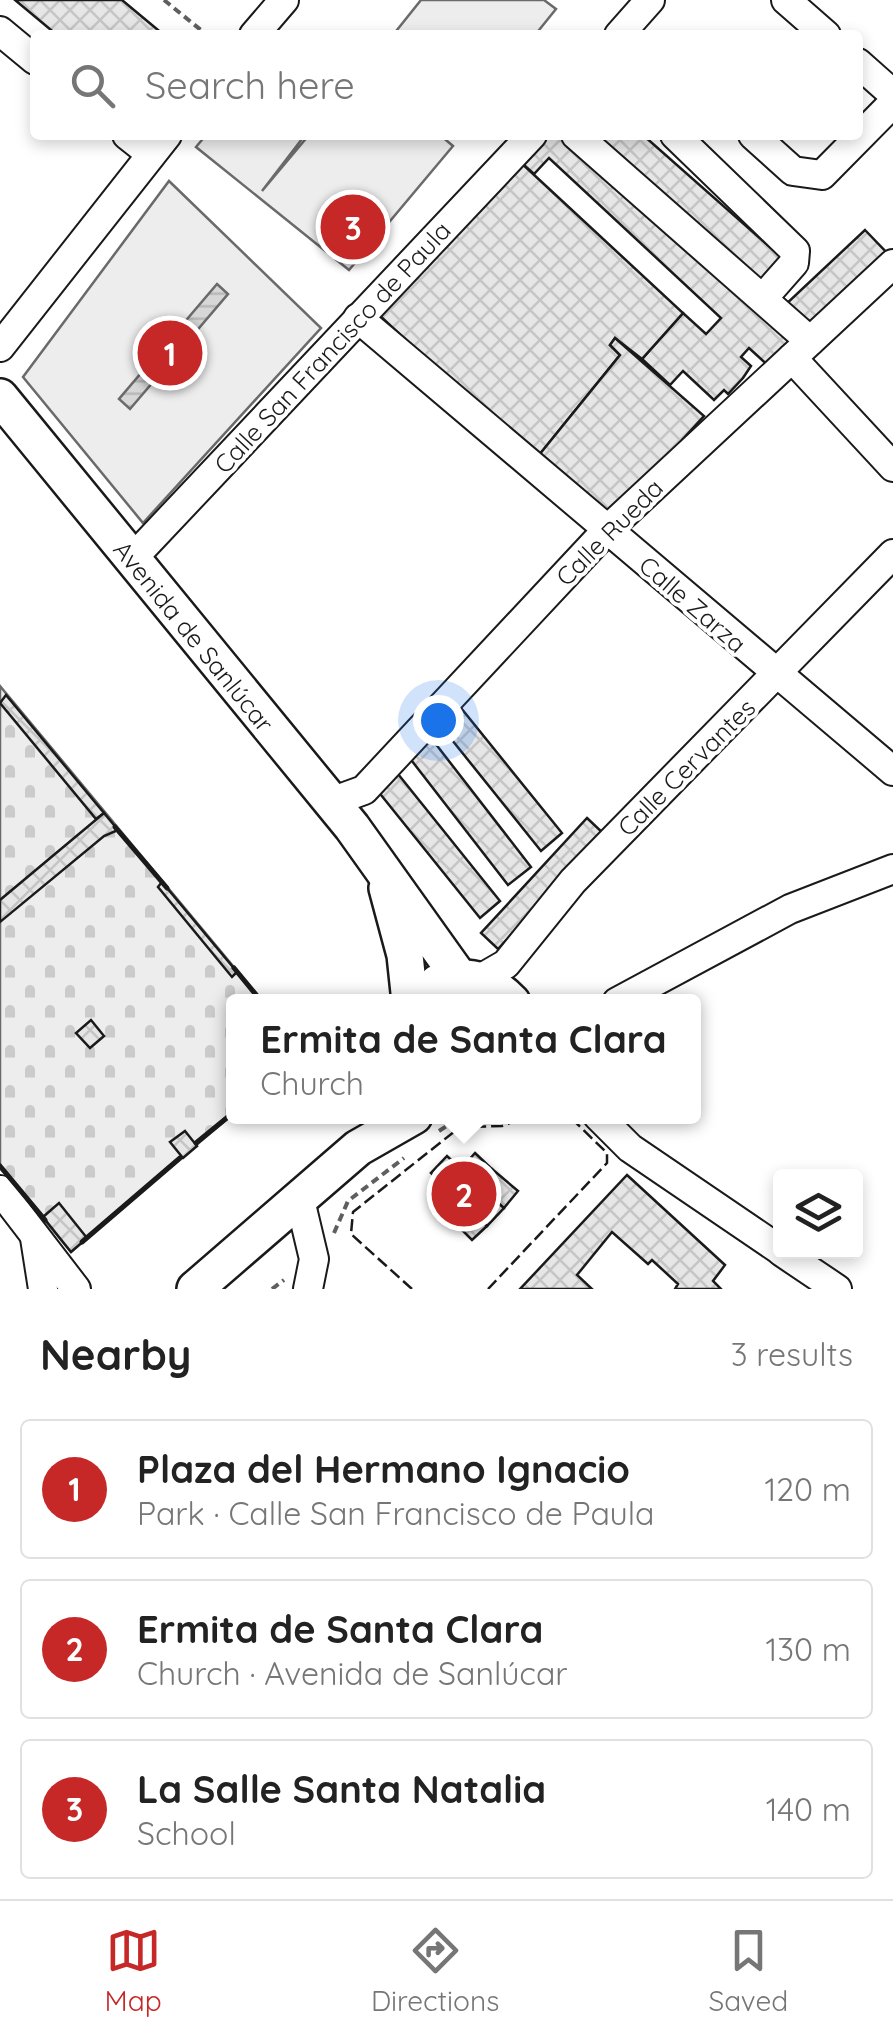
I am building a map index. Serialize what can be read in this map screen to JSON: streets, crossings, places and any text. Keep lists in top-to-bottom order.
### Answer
{
  "streets": {
    "main road": ["Avenida de Sanlúcar"],
    "street": [
      "Calle San Francisco de Paula",
      "Calle Rueda",
      "Calle Zarza",
      "Calle Cervantes"
    ]
  },
  "crossings": [
    ["Calle San Francisco de Paula", "Calle Zarza"],
    ["Calle San Francisco de Paula", "Avenida de Sanlúcar"],
    ["Calle Rueda", "Calle Zarza"],
    ["Calle Rueda", "Avenida de Sanlúcar"],
    ["Calle Zarza", "Calle Cervantes"]
  ],
  "page": {
    "search": "Search here",
    "pins": ["3", "1", "2"],
    "popup": ["Ermita de Santa Clara", "Church"],
    "heading": ["Nearby", "3 results"],
    "list": [
      {
        "mark": "1",
        "name": "Plaza del Hermano Ignacio",
        "note": "Park · Calle San Francisco de Paula",
        "value": "120 m"
      },
      {
        "mark": "2",
        "name": "Ermita de Santa Clara",
        "note": "Church · Avenida de Sanlúcar",
        "value": "130 m"
      },
      {
        "mark": "3",
        "name": "La Salle Santa Natalia",
        "note": "School",
        "value": "140 m"
      }
    ],
    "nav": ["Map", "Directions", "Saved"]
  }
}
